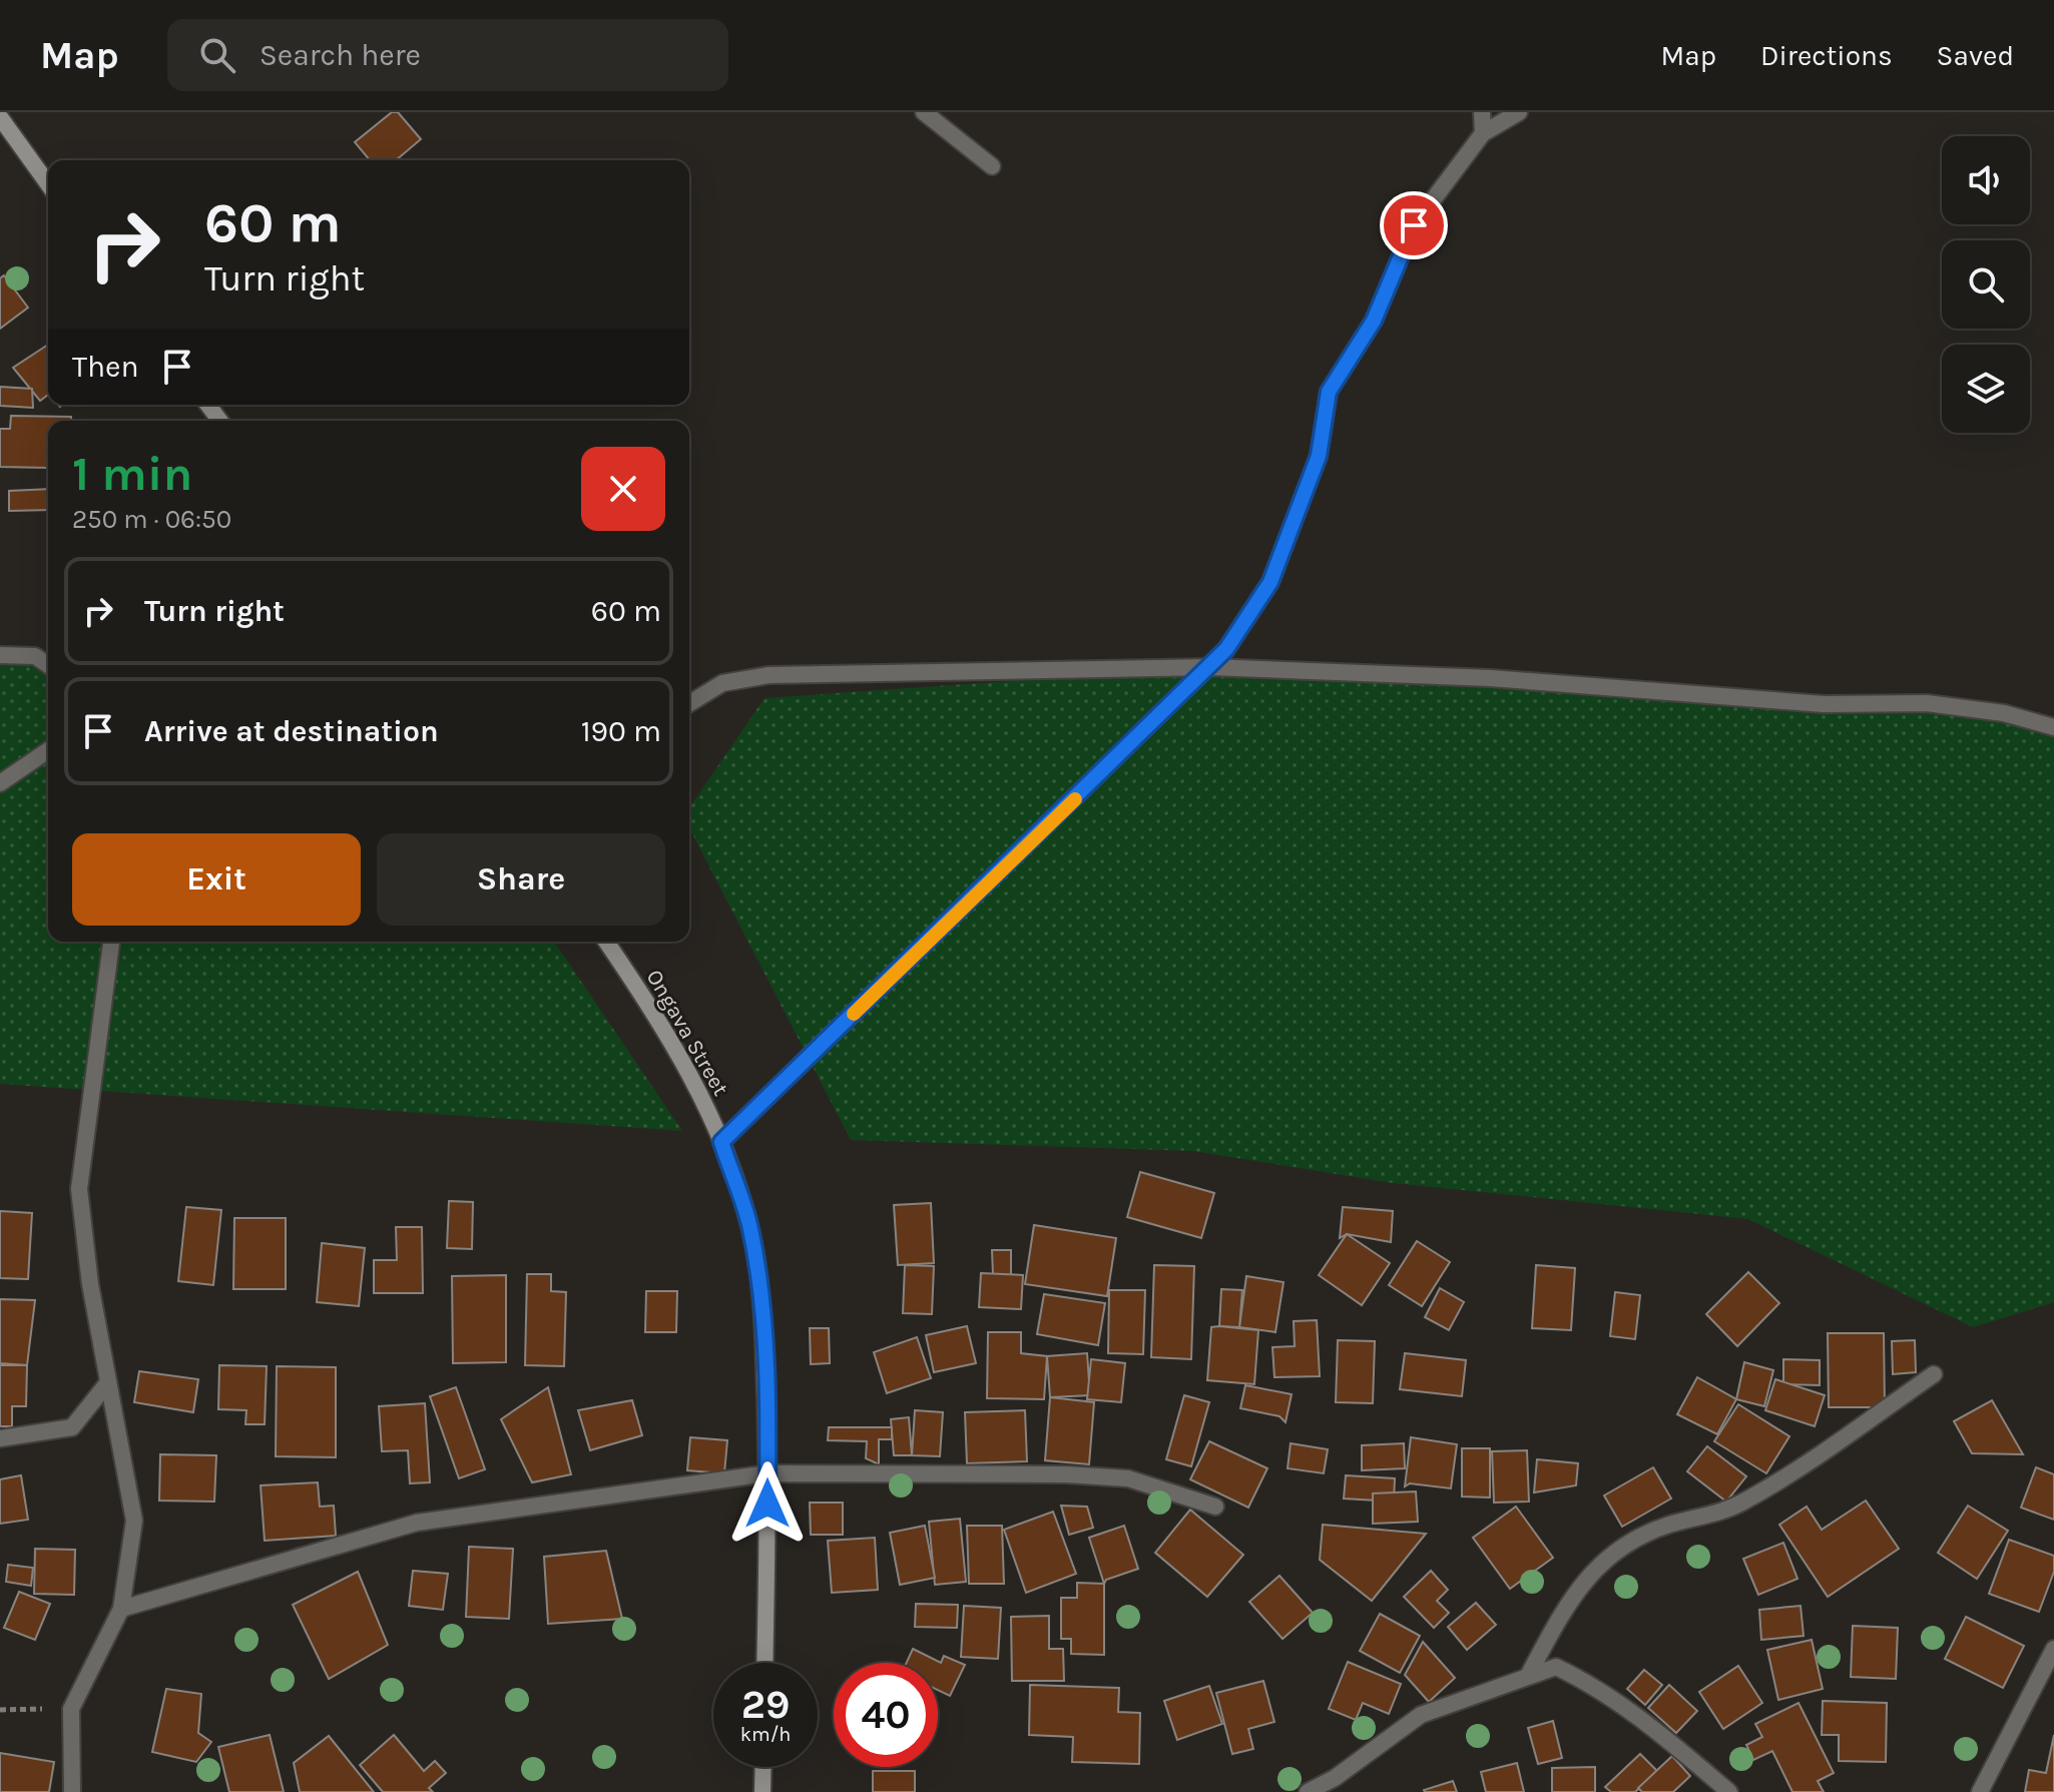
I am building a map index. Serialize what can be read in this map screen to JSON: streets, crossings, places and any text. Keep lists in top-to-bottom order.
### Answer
{
  "streets": {
    "street": ["Ongava Street"]
  },
  "page": {
    "header": "Map",
    "search": "Search here",
    "nav": ["Map", "Directions", "Saved"],
    "turn": ["60 m", "Turn right"],
    "then": "Then",
    "heading": ["1 min", "250 m · 06:50"],
    "list": [
      {
        "name": "Turn right",
        "value": "60 m"
      },
      {
        "name": "Arrive at destination",
        "value": "190 m"
      }
    ],
    "buttons": ["Exit", "Share"],
    "speed": "29 km/h",
    "limit": "40"
  }
}
